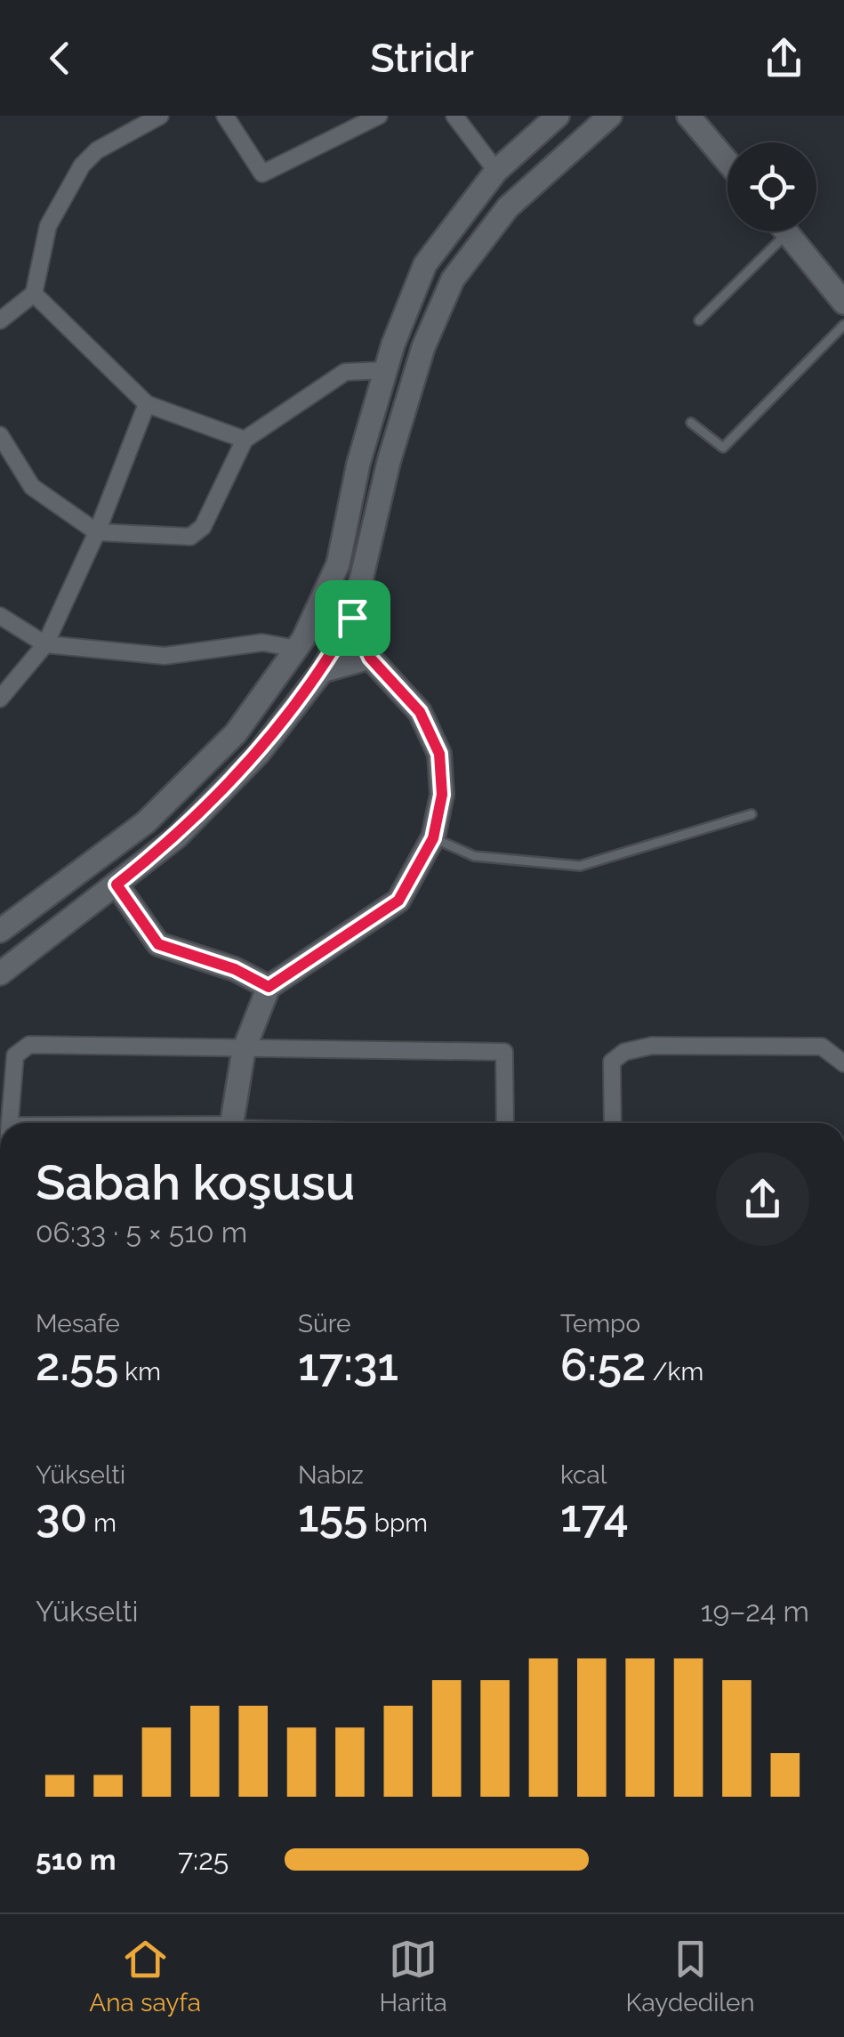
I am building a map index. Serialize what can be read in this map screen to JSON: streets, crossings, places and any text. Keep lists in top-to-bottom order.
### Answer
{
  "page": {
    "header": "Stridr",
    "heading": ["Sabah koşusu", "06:33 · 5 × 510 m"],
    "stats": [
      ["Mesafe", "2.55 km"],
      ["Süre", "17:31"],
      ["Tempo", "6:52 /km"],
      ["Yükselti", "30 m"],
      ["Nabız", "155 bpm"],
      ["kcal", "174"]
    ],
    "chart": ["Yükselti", "19–24 m"],
    "list": [
      {
        "name": "510 m",
        "note": "7:25"
      }
    ],
    "tabs": ["Ana sayfa", "Harita", "Kaydedilen"]
  }
}
